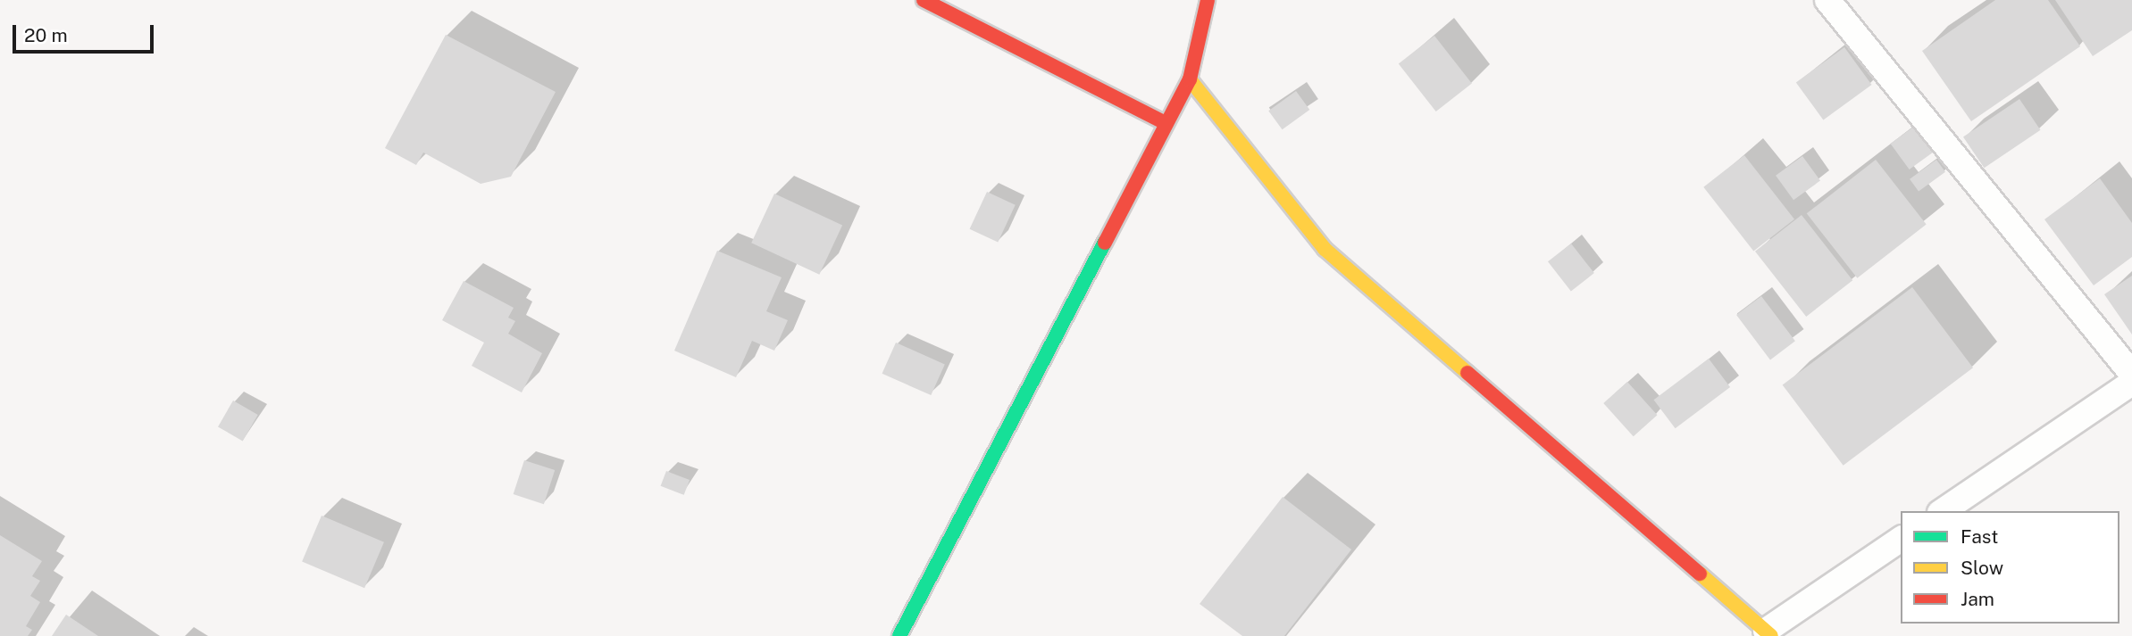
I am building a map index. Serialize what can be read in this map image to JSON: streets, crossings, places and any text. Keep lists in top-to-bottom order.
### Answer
{
  "legend": ["Fast", "Slow", "Jam"],
  "scale_bar": "20 m"
}
